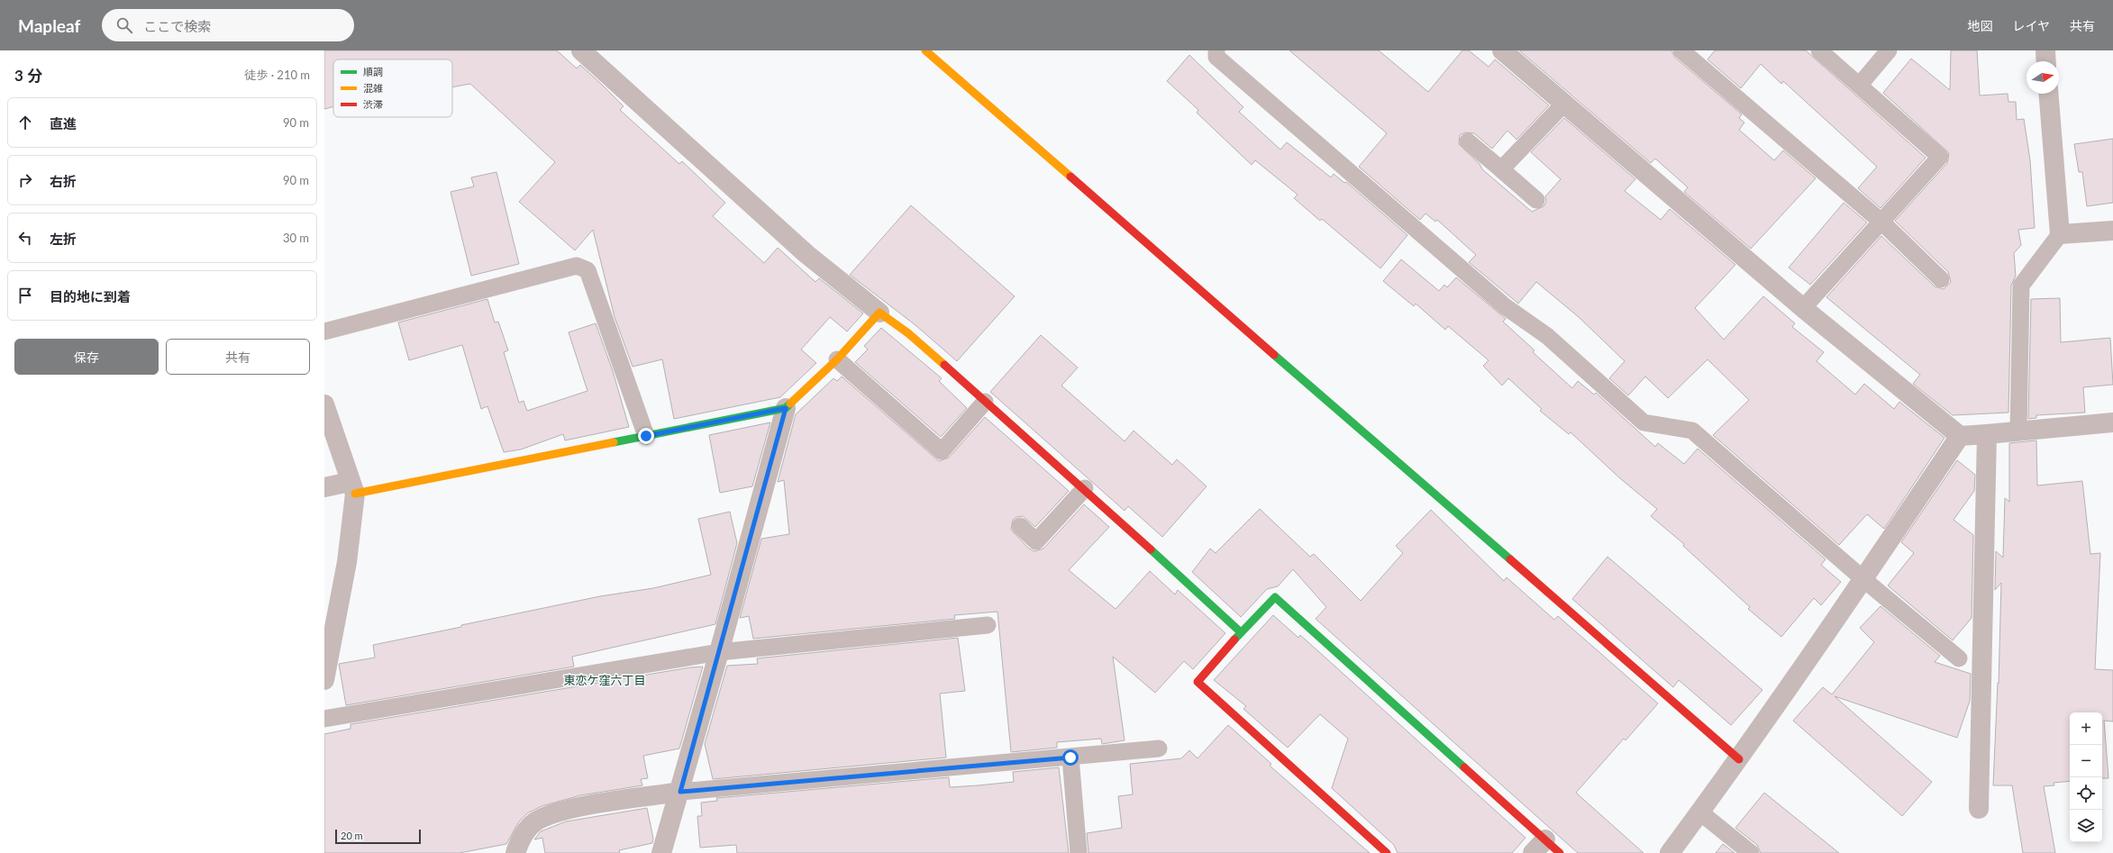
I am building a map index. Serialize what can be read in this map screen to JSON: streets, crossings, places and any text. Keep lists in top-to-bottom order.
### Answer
{
  "districts": ["東恋ケ窪六丁目"],
  "legend": ["順調", "混雑", "渋滞"],
  "scale_bar": "20 m",
  "north": "right",
  "page": {
    "header": "Mapleaf",
    "search": "ここで検索",
    "nav": ["地図", "レイヤ", "共有"],
    "heading": ["3 分", "徒歩 · 210 m"],
    "list": [
      ["直進", "90 m"],
      ["右折", "90 m"],
      ["左折", "30 m"],
      "目的地に到着"
    ],
    "buttons": ["保存", "共有"],
    "map_buttons": ["+", "−"],
    "scale": "20 m"
  }
}
